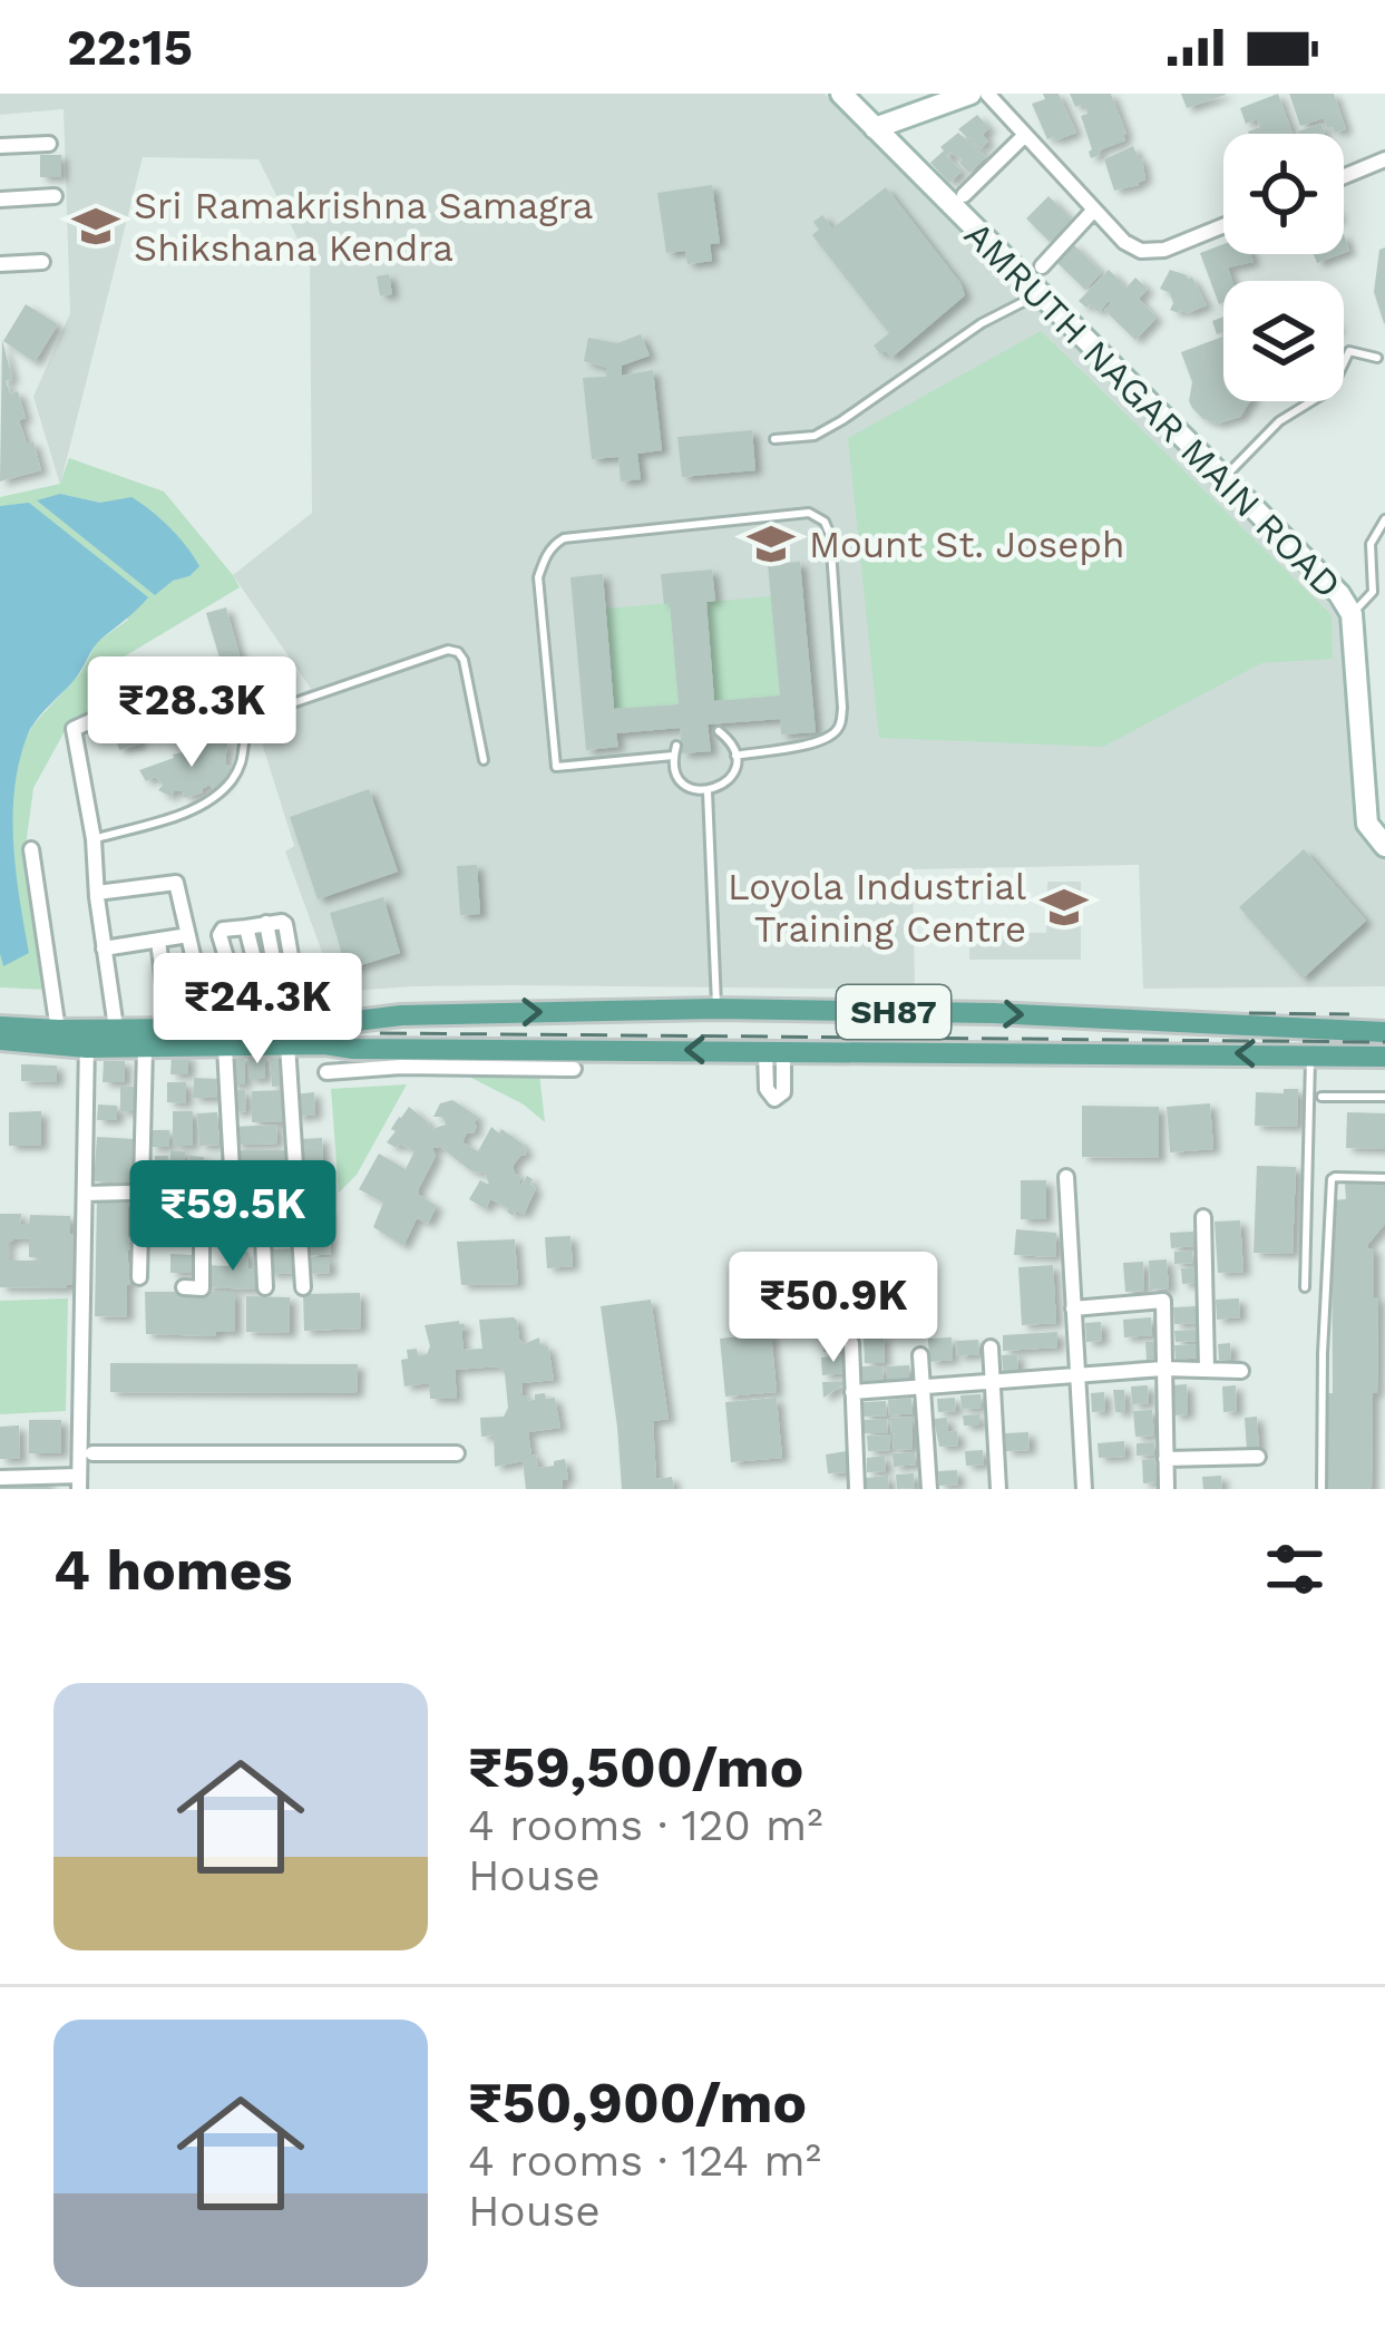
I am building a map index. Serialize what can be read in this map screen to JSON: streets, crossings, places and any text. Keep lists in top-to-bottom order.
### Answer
{
  "streets": {
    "main road": ["AMRUTH NAGAR MAIN ROAD", "SH87"]
  },
  "places": {
    "school or university": ["Sri Ramakrishna Samagra Shikshana Kendra", "Mount St. Joseph", "Loyola Industrial Training Centre"]
  },
  "page": {
    "status": "22:15",
    "price": [
      "₹28.3K",
      "₹24.3K",
      "₹59.5K",
      "₹50.9K"
    ],
    "heading": "4 homes",
    "list": [
      {
        "name": "₹59,500/mo",
        "note": "4 rooms · 120 m² · House"
      },
      {
        "name": "₹50,900/mo",
        "note": "4 rooms · 124 m² · House"
      }
    ]
  }
}
